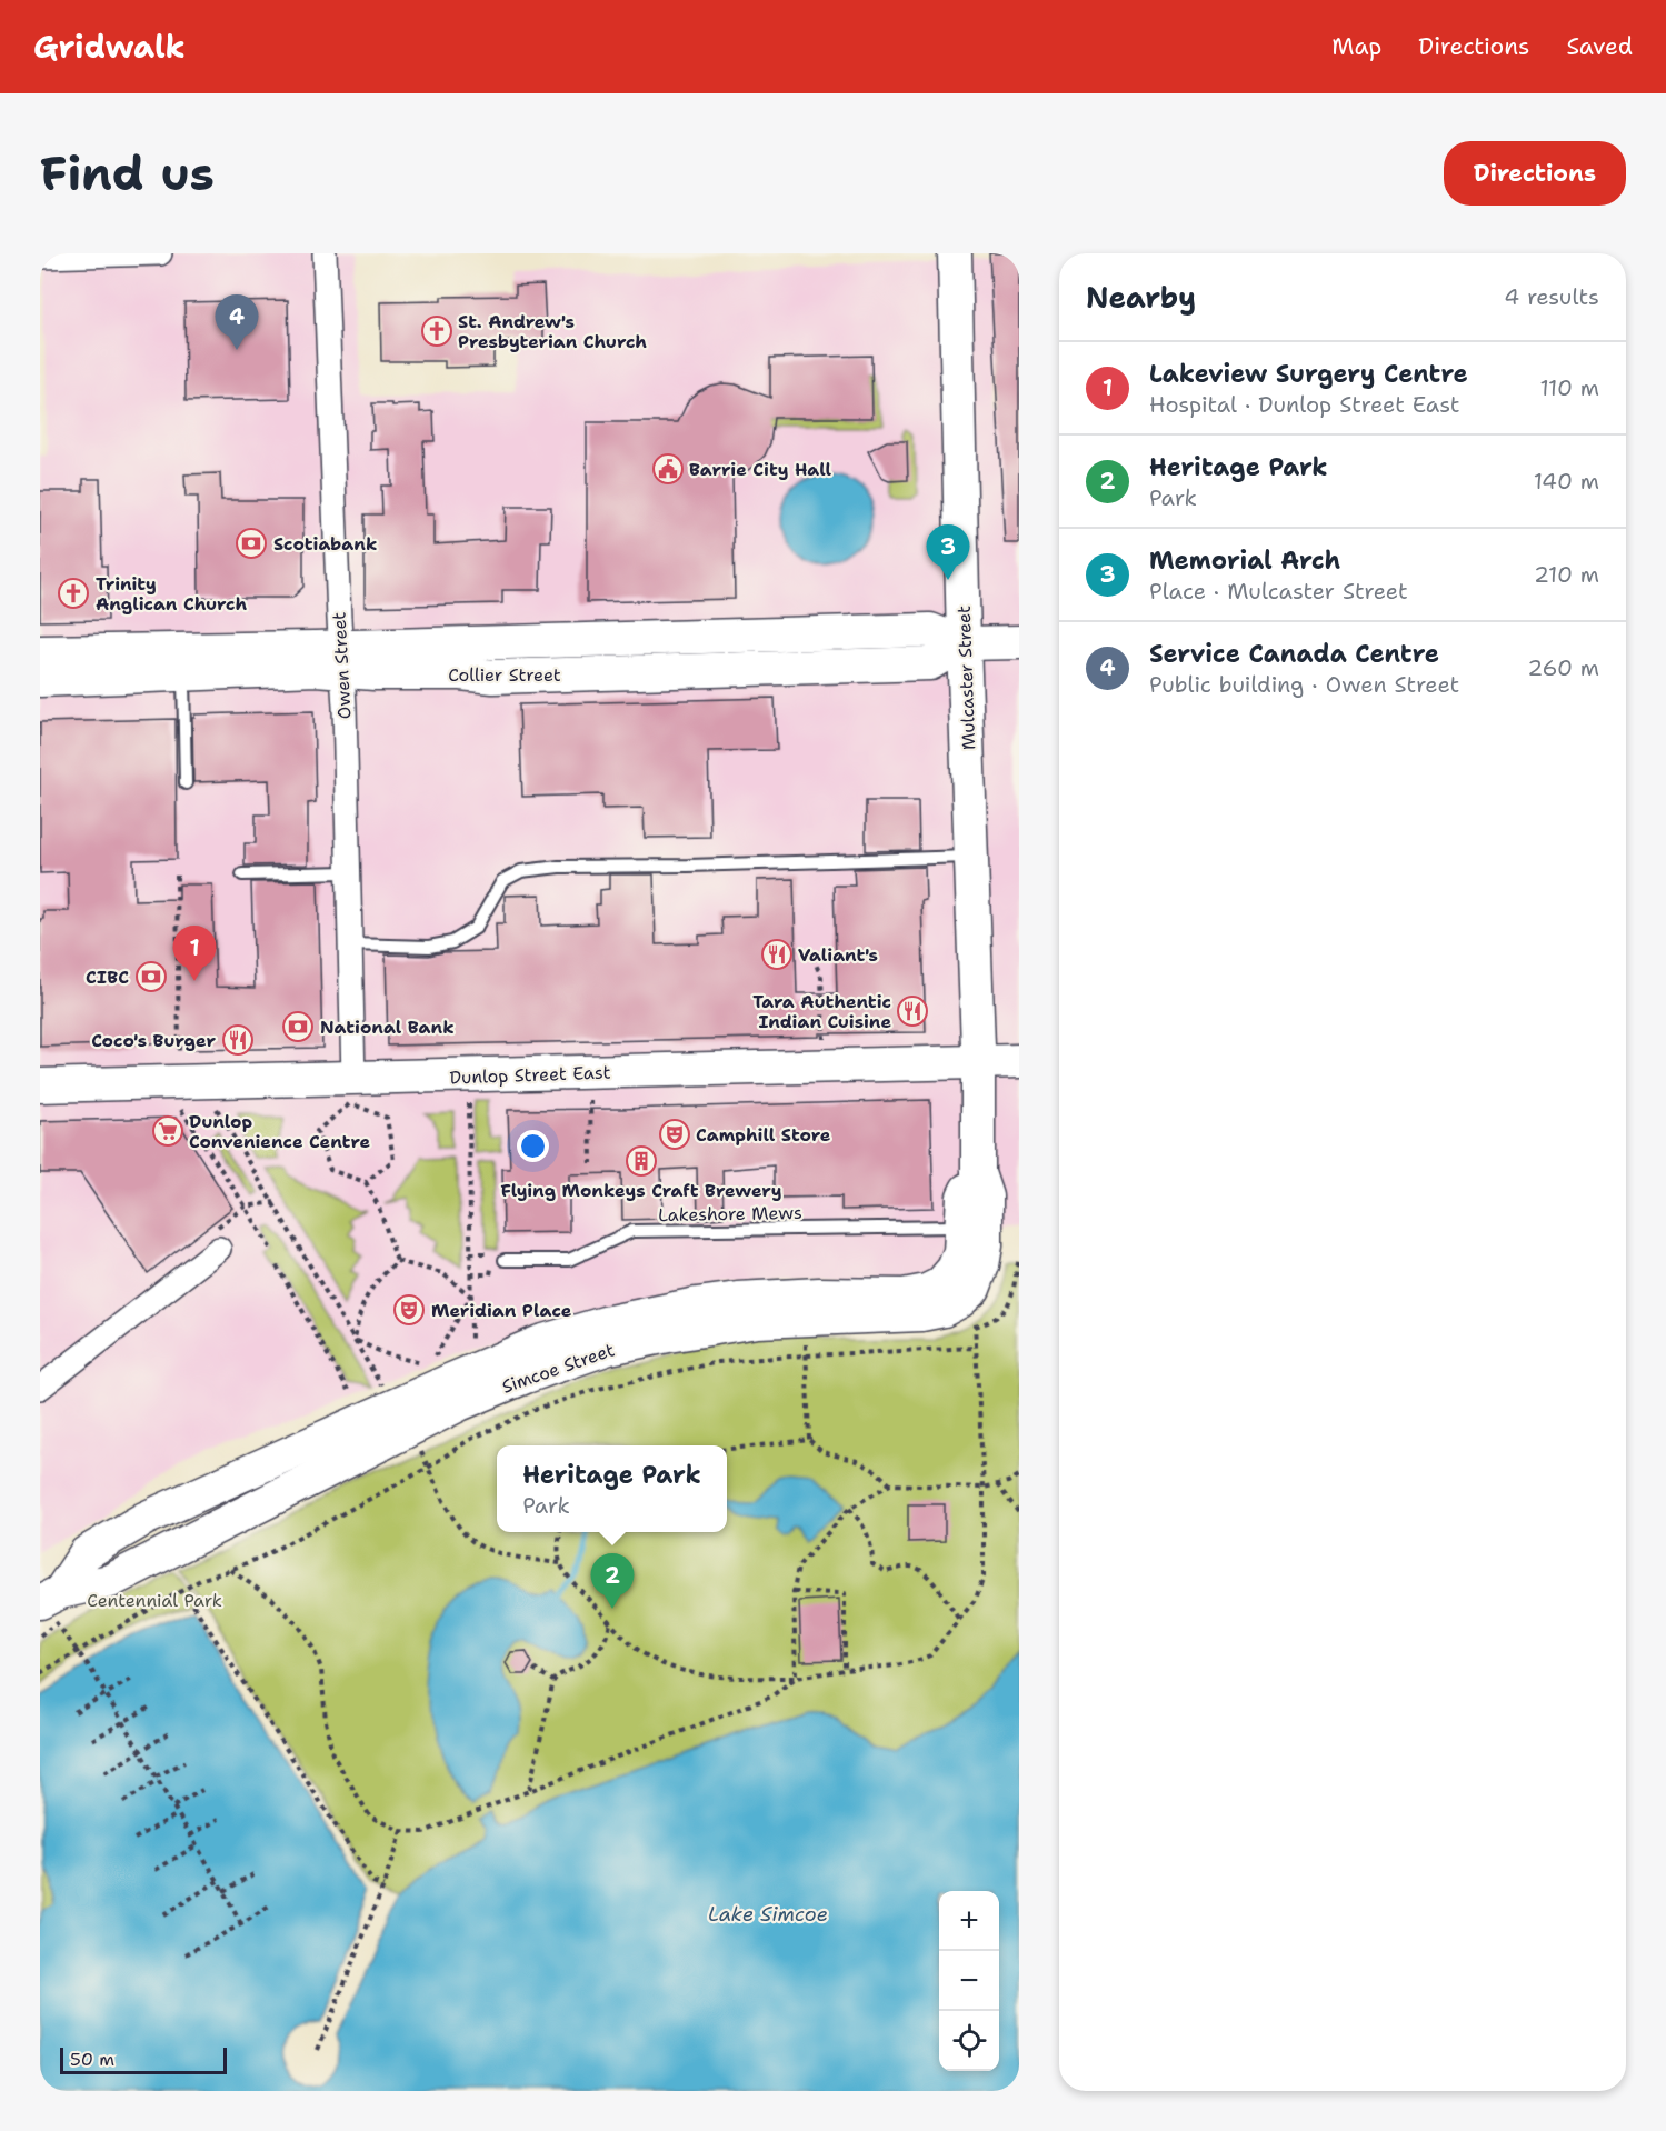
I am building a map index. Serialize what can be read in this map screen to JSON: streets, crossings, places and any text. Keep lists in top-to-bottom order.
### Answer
{
  "streets": {
    "main road": [
      "Collier Street",
      "Mulcaster Street",
      "Dunlop Street East",
      "Simcoe Street"
    ],
    "street": ["Owen Street"],
    "lane": ["Lakeshore Mews"]
  },
  "crossings": [
    ["Owen Street", "Collier Street"],
    ["Owen Street", "Dunlop Street East"],
    ["Collier Street", "Mulcaster Street"],
    ["Mulcaster Street", "Dunlop Street East"],
    ["Mulcaster Street", "Simcoe Street"],
    ["Dunlop Street East", "Simcoe Street"],
    ["Lakeshore Mews", "Simcoe Street"]
  ],
  "water": ["Lake Simcoe"],
  "parks": ["Centennial Park"],
  "places": {
    "church": ["St. Andrew's Presbyterian Church", "Trinity Anglican Church"],
    "public building": ["Barrie City Hall"],
    "bank": ["Scotiabank", "CIBC", "National Bank"],
    "restaurant": ["Valiant's", "Tara Authentic Indian Cuisine", "Coco's Burger"],
    "supermarket": ["Dunlop Convenience Centre"],
    "theatre": ["Camphill Store", "Meridian Place"],
    "building": ["Flying Monkeys Craft Brewery"]
  },
  "scale_bar": "50 m",
  "page": {
    "header": "Gridwalk",
    "nav": ["Map", "Directions", "Saved"],
    "buttons": "Directions",
    "title": "Find us",
    "heading": ["Nearby", "4 results"],
    "pins": [
      "4",
      "3",
      "1",
      "2"
    ],
    "list": [
      {
        "mark": "1",
        "name": "Lakeview Surgery Centre",
        "note": "Hospital · Dunlop Street East",
        "value": "110 m"
      },
      {
        "mark": "2",
        "name": "Heritage Park",
        "note": "Park",
        "value": "140 m"
      },
      {
        "mark": "3",
        "name": "Memorial Arch",
        "note": "Place · Mulcaster Street",
        "value": "210 m"
      },
      {
        "mark": "4",
        "name": "Service Canada Centre",
        "note": "Public building · Owen Street",
        "value": "260 m"
      }
    ],
    "popup": ["Heritage Park", "Park"],
    "map_buttons": ["+", "−"],
    "scale": "50 m"
  }
}
